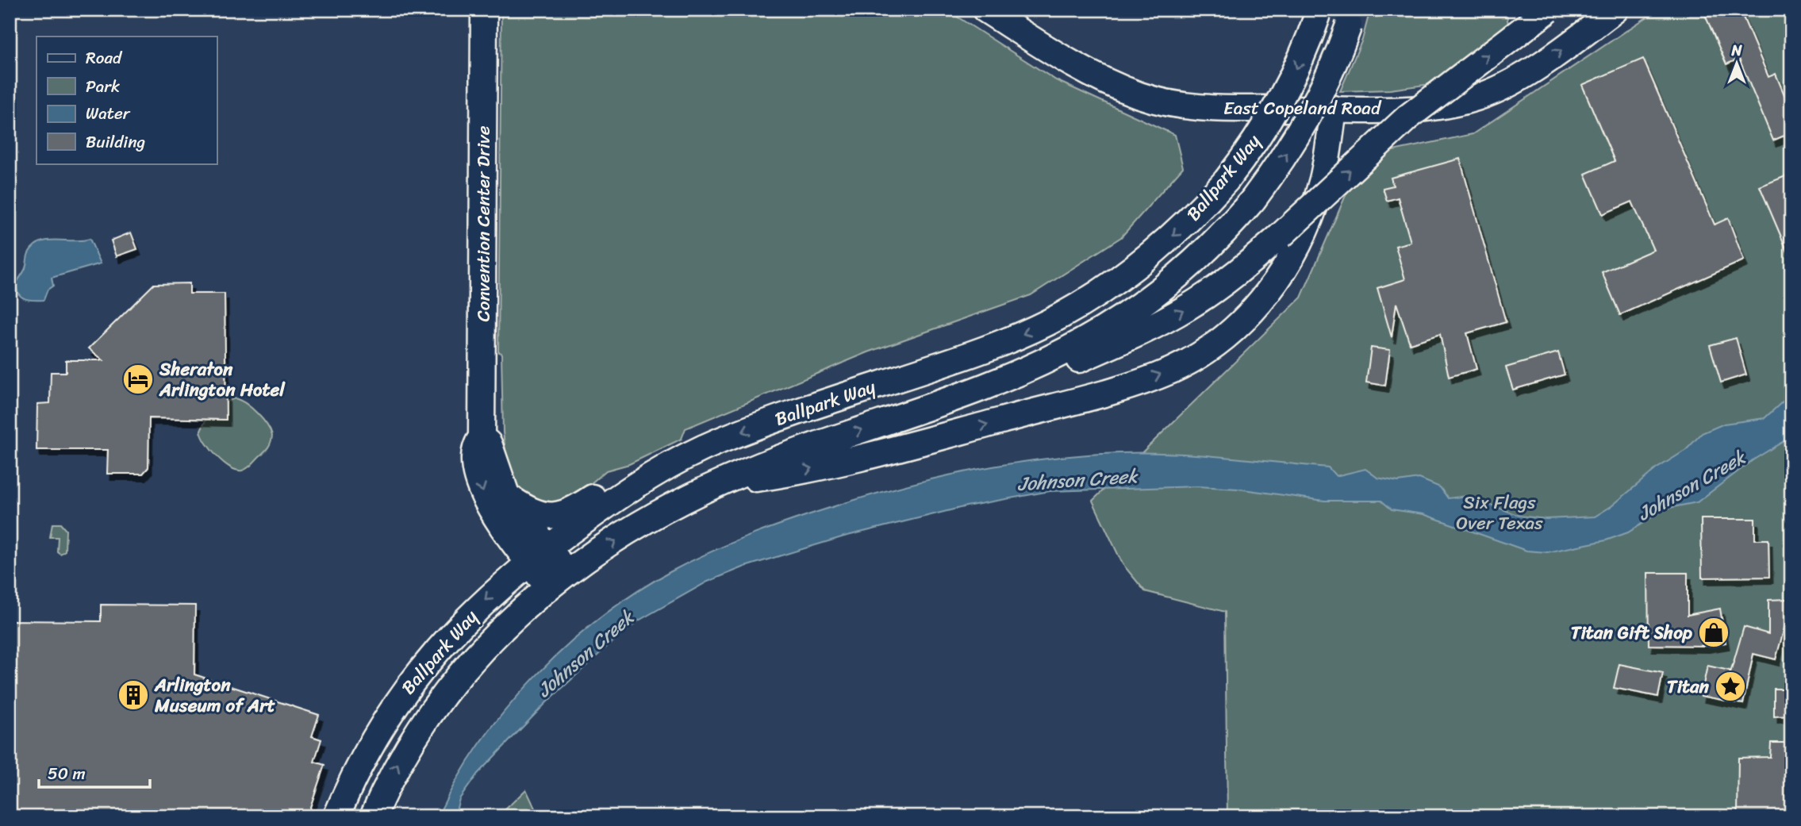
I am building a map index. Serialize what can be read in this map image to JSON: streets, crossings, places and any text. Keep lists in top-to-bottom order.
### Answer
{
  "streets": {
    "main road": ["East Copeland Road", "Ballpark Way", "Convention Center Drive"]
  },
  "crossings": [
    ["Ballpark Way", "Convention Center Drive"]
  ],
  "water": ["Johnson Creek"],
  "parks": ["Six Flags Over Texas"],
  "places": {
    "hotel": ["Sheraton Arlington Hotel"],
    "shop": ["Titan Gift Shop"],
    "place": ["Titan"],
    "building": ["Arlington Museum of Art"]
  },
  "legend": [
    "Road",
    "Park",
    "Water",
    "Building"
  ],
  "scale_bar": "50 m",
  "north": "top"
}
